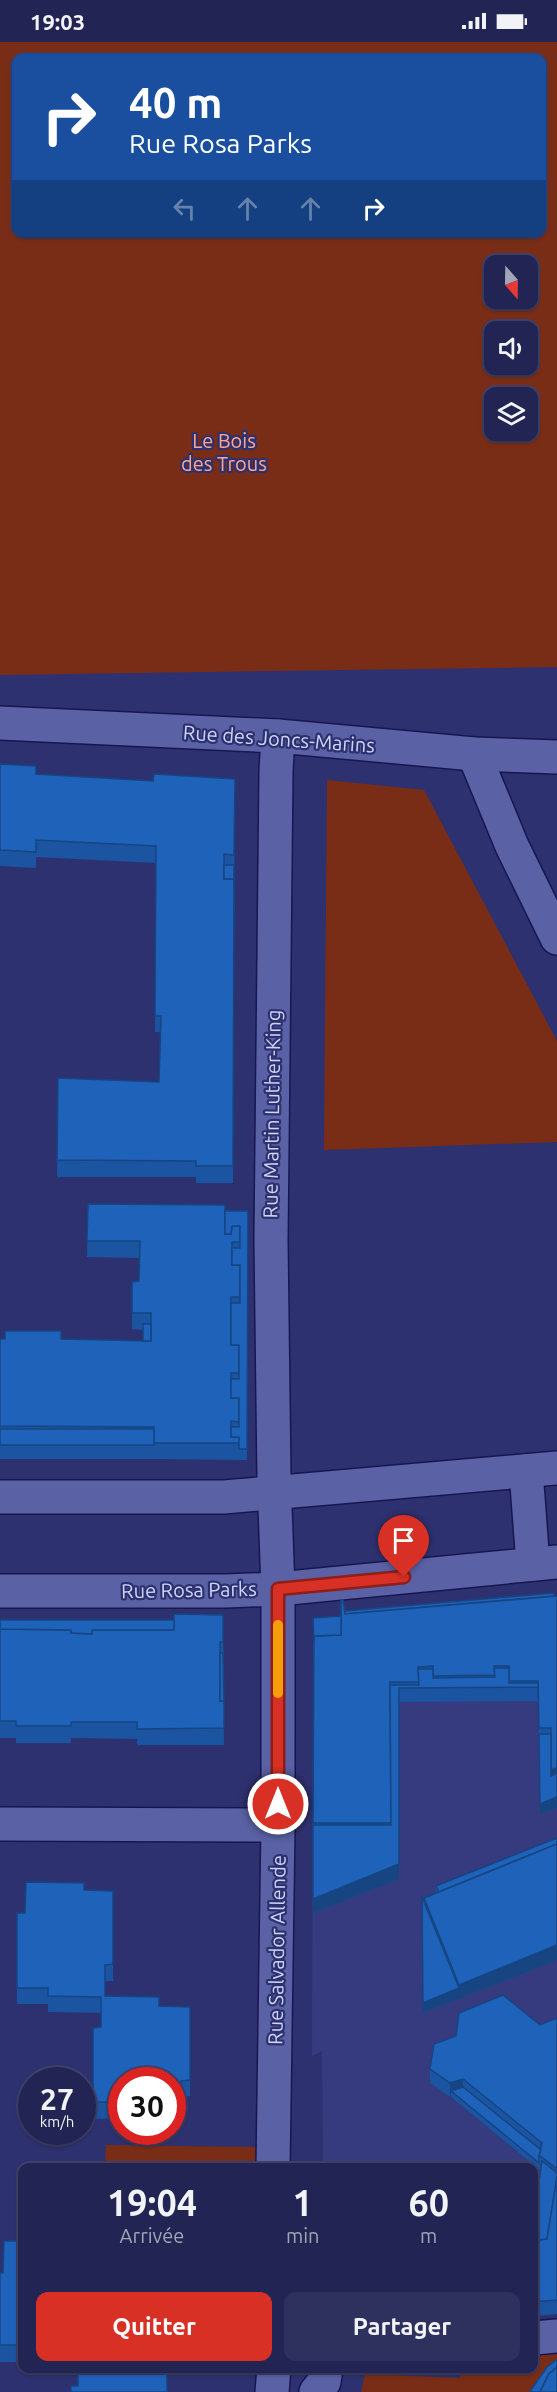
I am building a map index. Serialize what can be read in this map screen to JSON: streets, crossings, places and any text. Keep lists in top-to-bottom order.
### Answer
{
  "streets": {
    "street": [
      "Rue des Joncs-Marins",
      "Rue Martin Luther-King",
      "Rue Rosa Parks",
      "Rue Salvador Allende"
    ]
  },
  "crossings": [
    ["Rue des Joncs-Marins", "Rue Martin Luther-King"],
    ["Rue Martin Luther-King", "Rue Rosa Parks"],
    ["Rue Martin Luther-King", "Rue Salvador Allende"],
    ["Rue Rosa Parks", "Rue Salvador Allende"]
  ],
  "parks": ["Le Bois des Trous"],
  "north": "bottom",
  "page": {
    "status": "19:03",
    "turn": ["40 m", "Rue Rosa Parks"],
    "speed": "27 km/h",
    "limit": "30",
    "eta": [
      "19:04",
      "Arrivée",
      "1",
      "min",
      "60",
      "m"
    ],
    "buttons": ["Quitter", "Partager"]
  }
}
